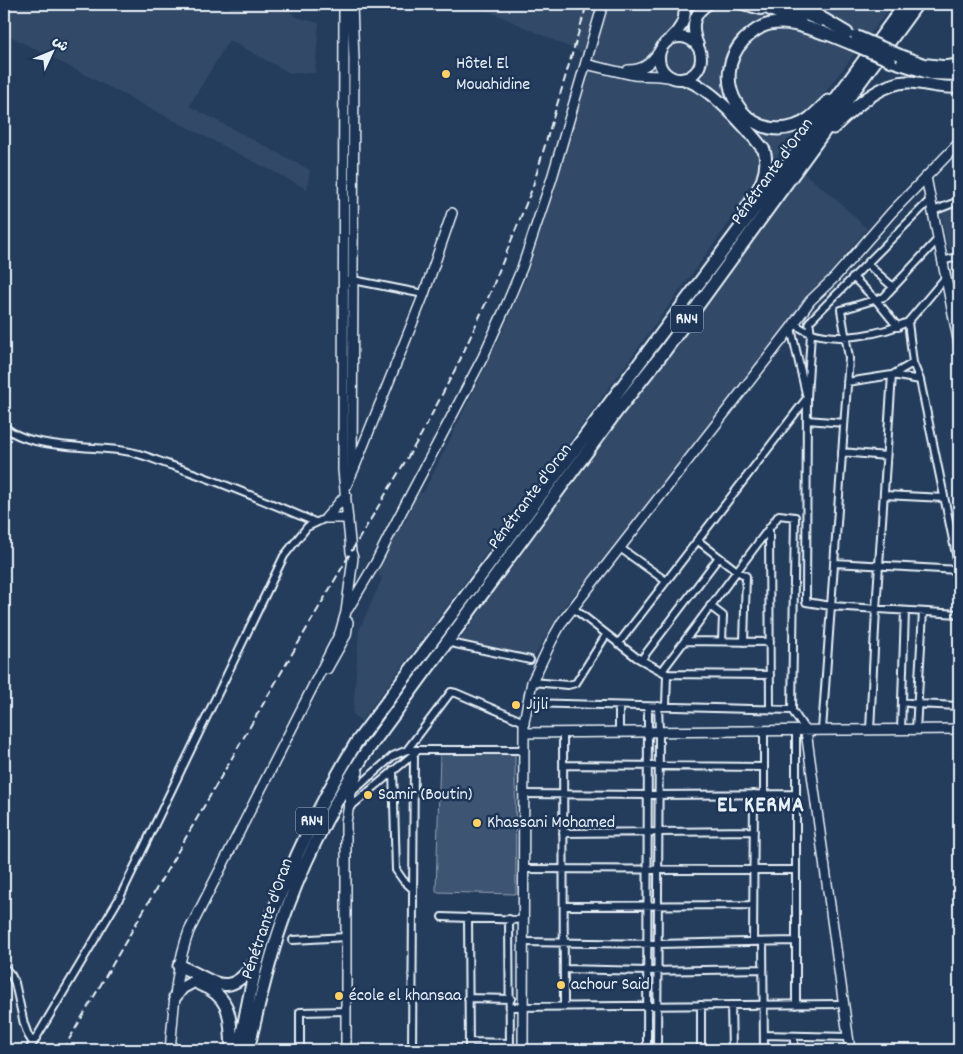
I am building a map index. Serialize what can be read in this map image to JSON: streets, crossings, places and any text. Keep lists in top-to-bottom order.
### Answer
{
  "streets": {
    "highway": ["Pénétrante d'Oran", "RN4"]
  },
  "districts": ["EL KERMA"],
  "places": [
    "Hôtel El Mouahidine",
    "Jijli",
    "Samir (Boutin)",
    "Khassani Mohamed",
    "achour Said",
    "école el khansaa"
  ],
  "north": "top right"
}
